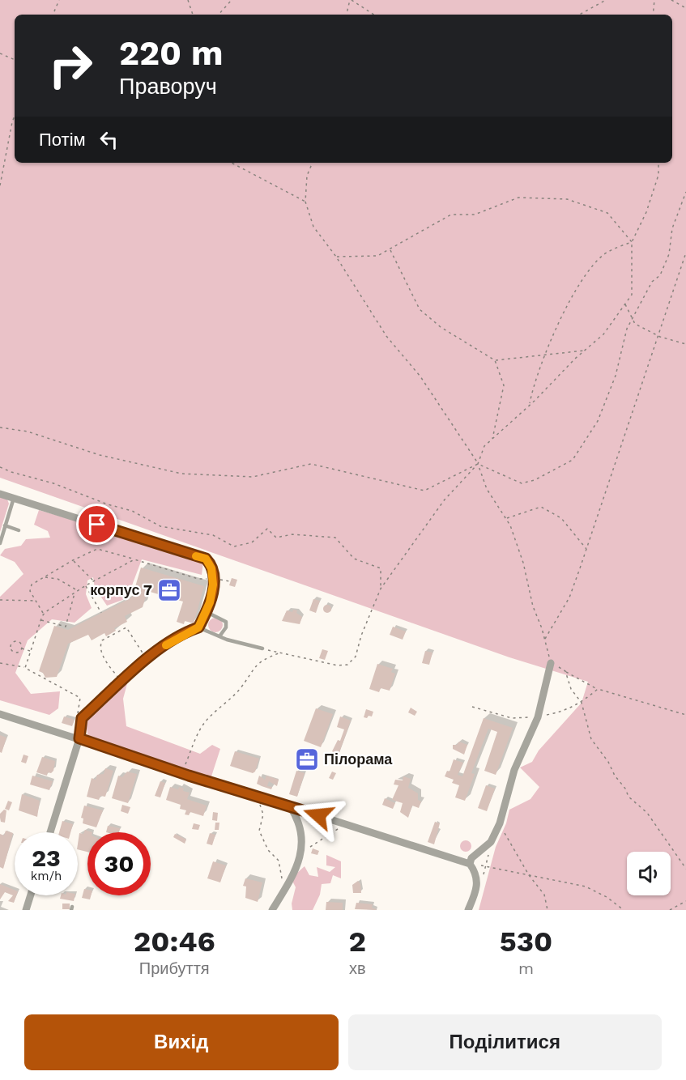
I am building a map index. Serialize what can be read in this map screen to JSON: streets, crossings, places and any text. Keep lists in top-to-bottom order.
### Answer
{
  "places": {
    "office": ["корпус 7", "Пілорама"]
  },
  "page": {
    "turn": ["220 m", "Праворуч"],
    "then": "Потім",
    "speed": "23 km/h",
    "limit": "30",
    "eta": [
      "20:46",
      "Прибуття",
      "2",
      "хв",
      "530",
      "m"
    ],
    "buttons": ["Вихід", "Поділитися"]
  }
}
